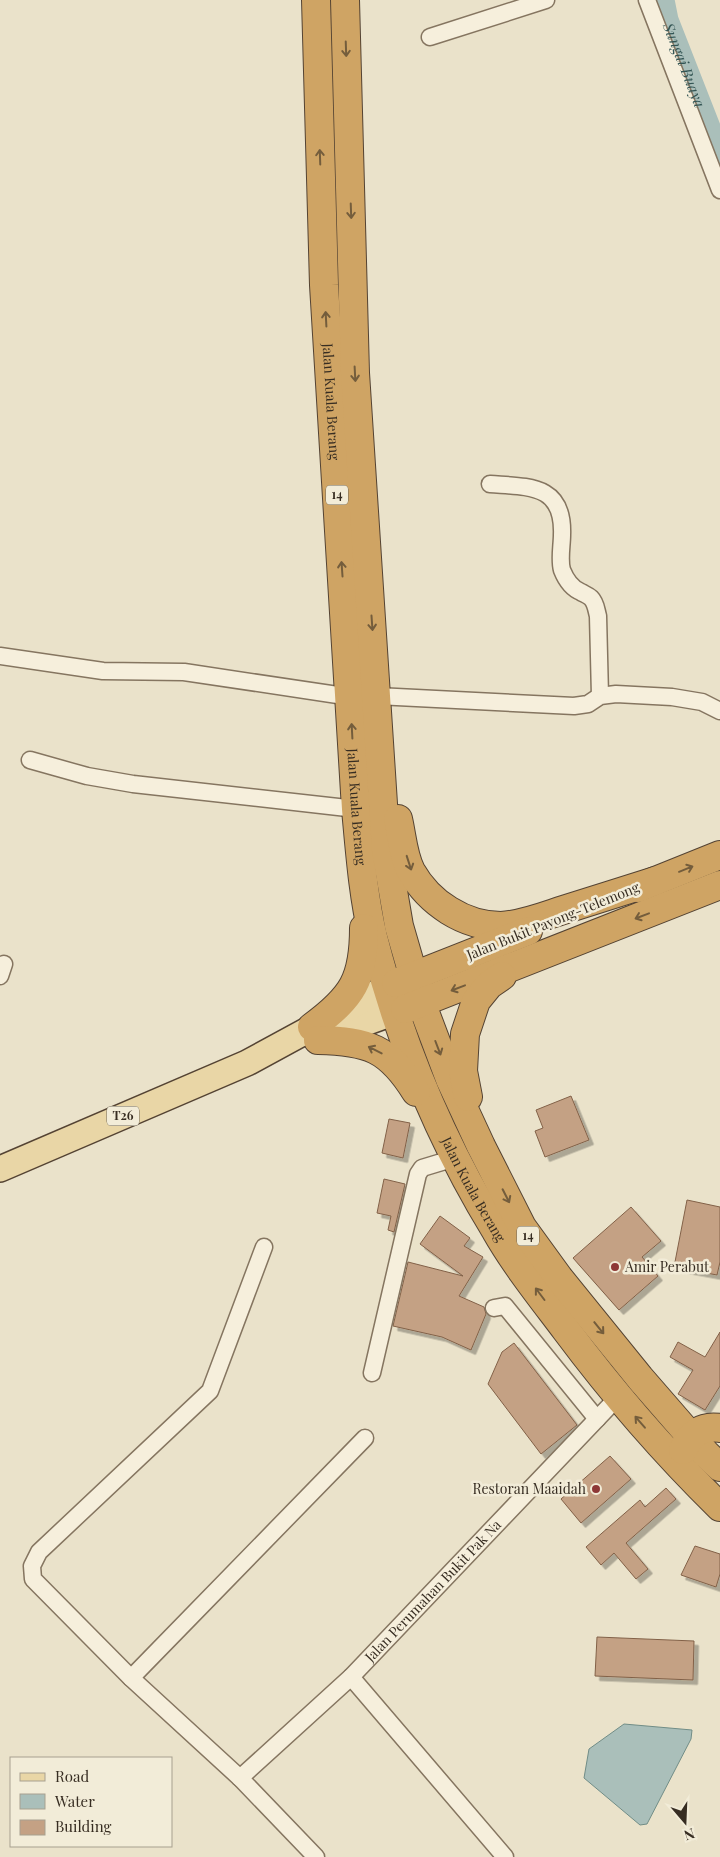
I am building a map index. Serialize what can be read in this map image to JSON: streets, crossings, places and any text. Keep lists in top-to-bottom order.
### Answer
{
  "streets": {
    "highway": ["Jalan Kuala Berang", "14", "Jalan Bukit Payong-Telemong"],
    "main road": ["T26"],
    "street": ["Jalan Perumahan Bukit Pak Na"]
  },
  "crossings": [
    ["Jalan Kuala Berang", "Jalan Bukit Payong-Telemong"],
    ["Jalan Kuala Berang", "Jalan Perumahan Bukit Pak Na"]
  ],
  "water": ["Sungai Buaya"],
  "places": ["Amir Perabut", "Restoran Maaidah"],
  "legend": ["Road", "Water", "Building"],
  "north": "bottom"
}
